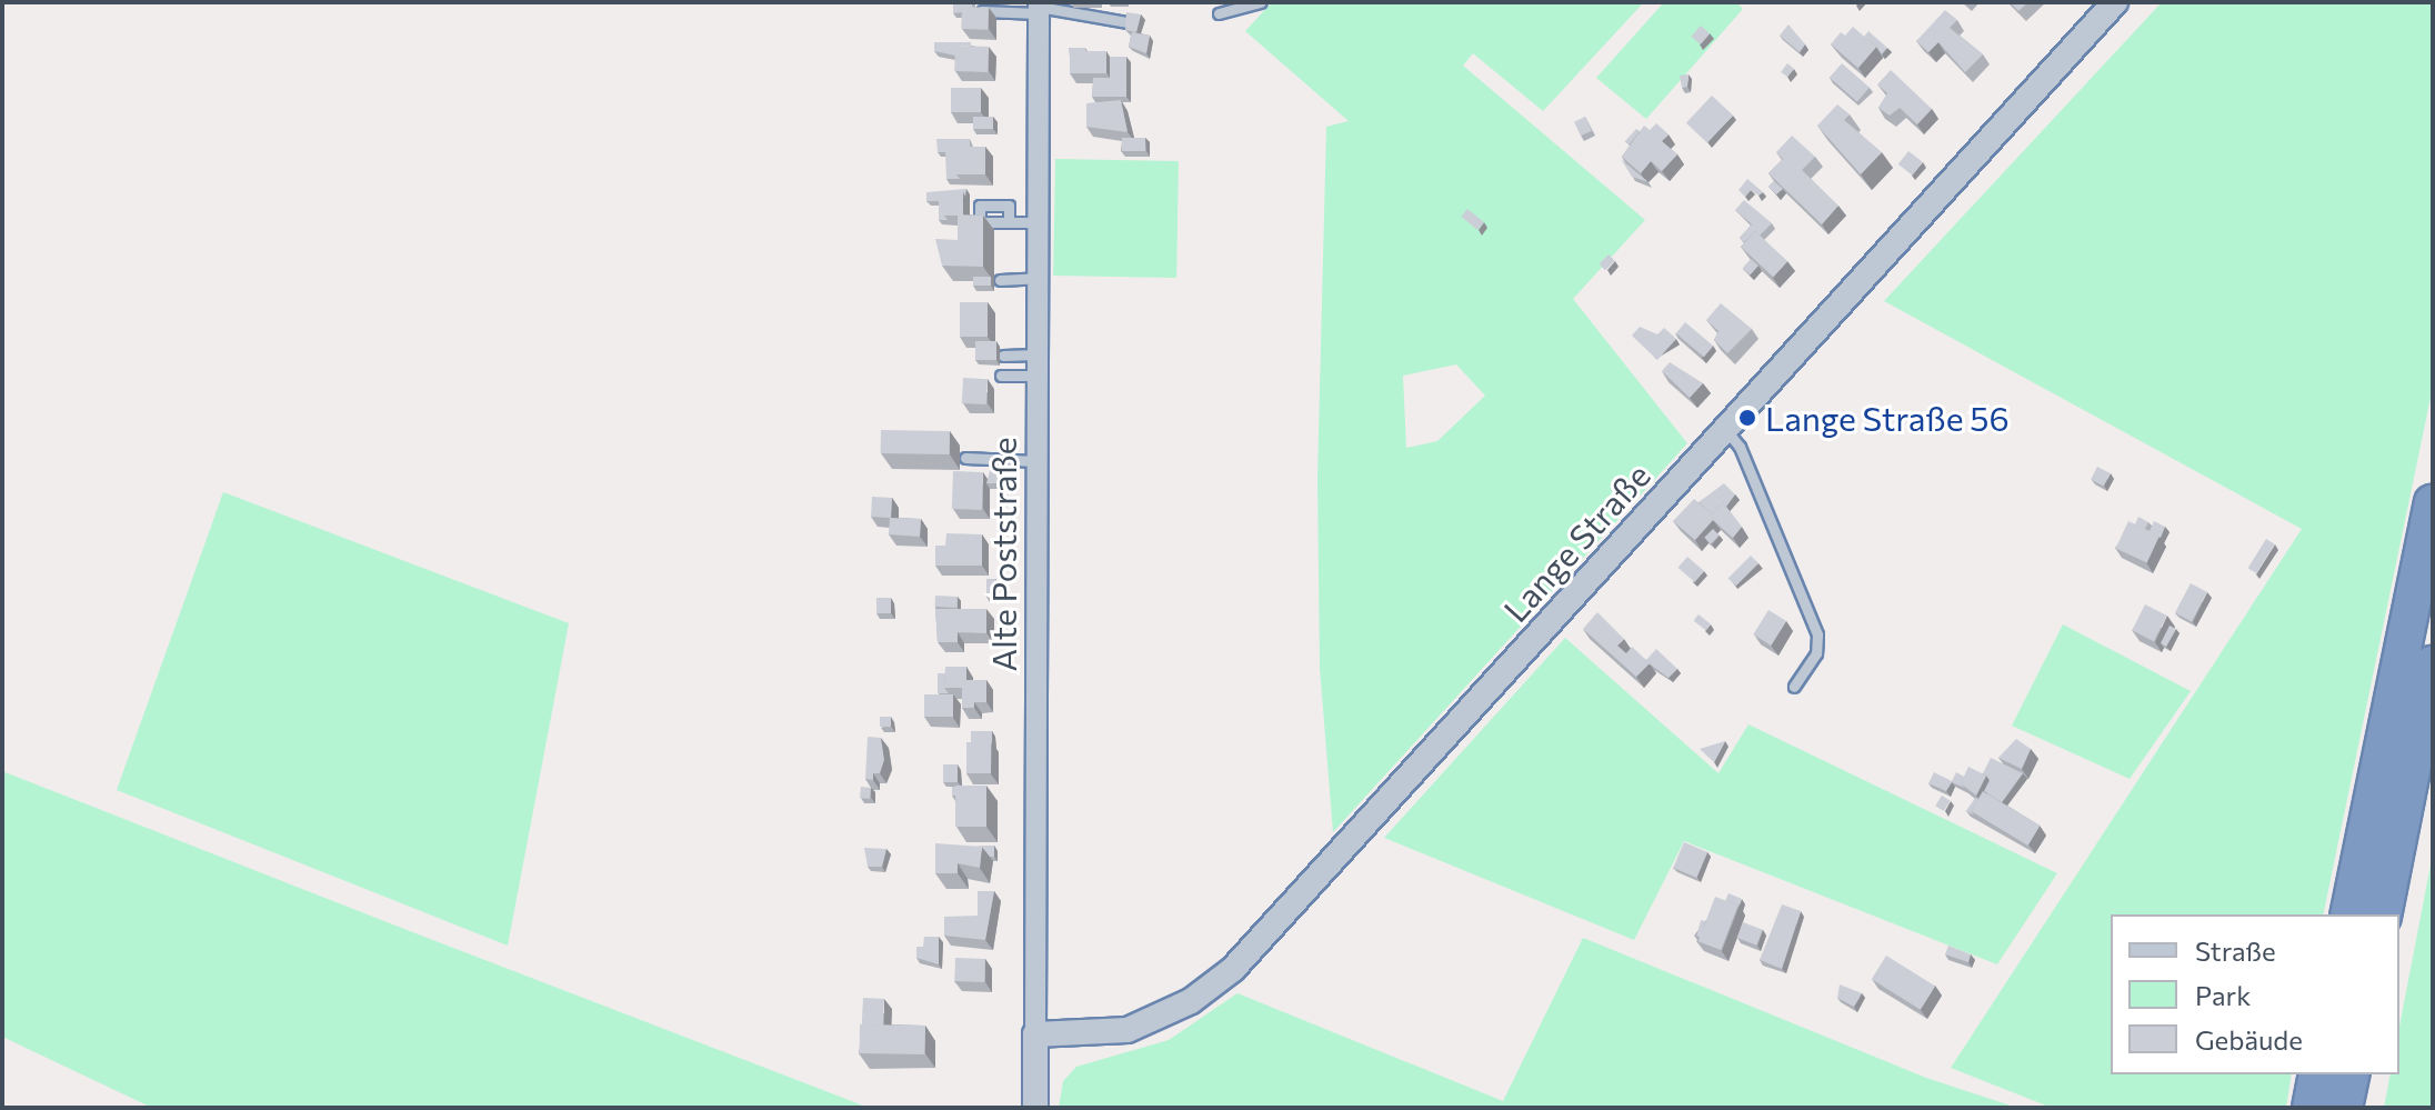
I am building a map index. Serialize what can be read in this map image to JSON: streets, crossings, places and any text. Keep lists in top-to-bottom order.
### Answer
{
  "streets": {
    "street": ["Lange Straße", "Alte Poststraße"]
  },
  "crossings": [
    ["Lange Straße", "Alte Poststraße"]
  ],
  "places": ["Lange Straße 56"],
  "legend": ["Straße", "Park", "Gebäude"]
}
